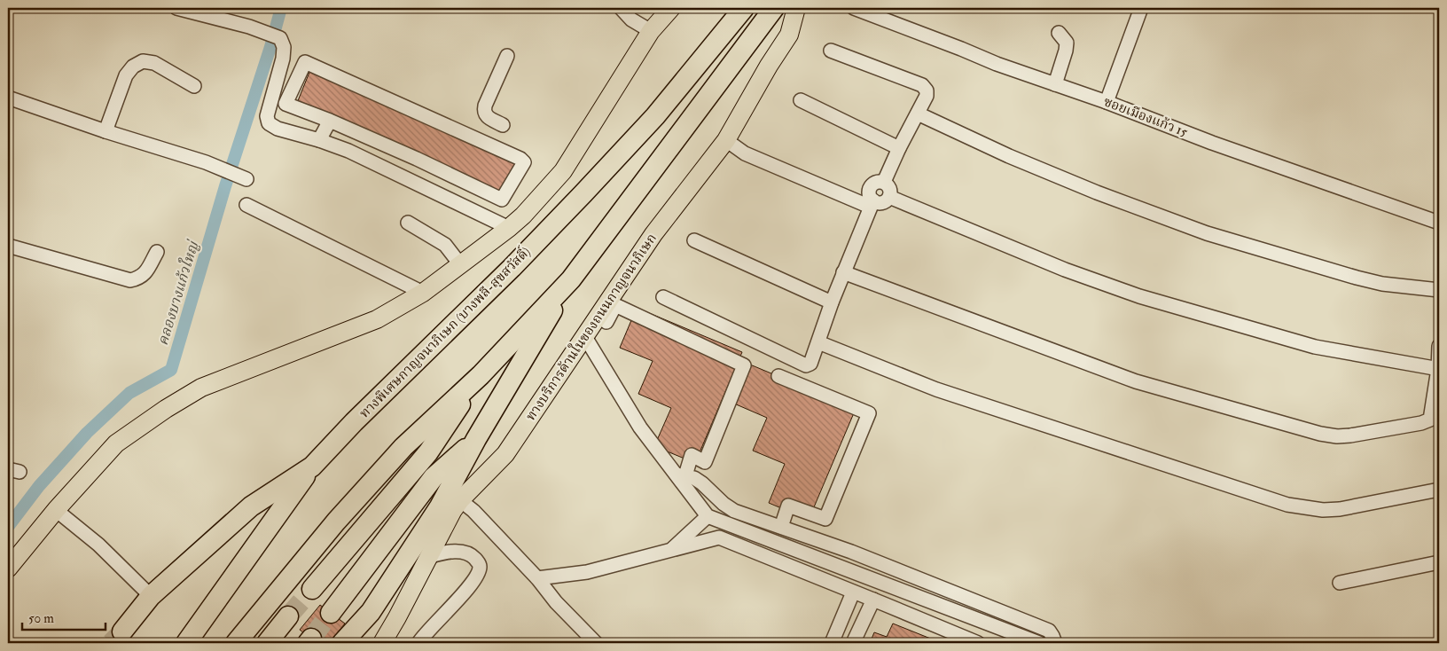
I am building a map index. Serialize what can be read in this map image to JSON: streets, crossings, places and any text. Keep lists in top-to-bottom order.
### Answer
{
  "streets": {
    "highway": ["ทางพิเศษกาญจนาภิเษก (บางพลี-สุขสวัสดิ์)"],
    "main road": ["ทางบริการด้านในของถนนกาญจนาภิเษก"],
    "street": ["ซอยเมืองแก้ว 15"]
  },
  "water": ["คลองบางแก้วใหญ่"],
  "scale_bar": "50 m"
}
